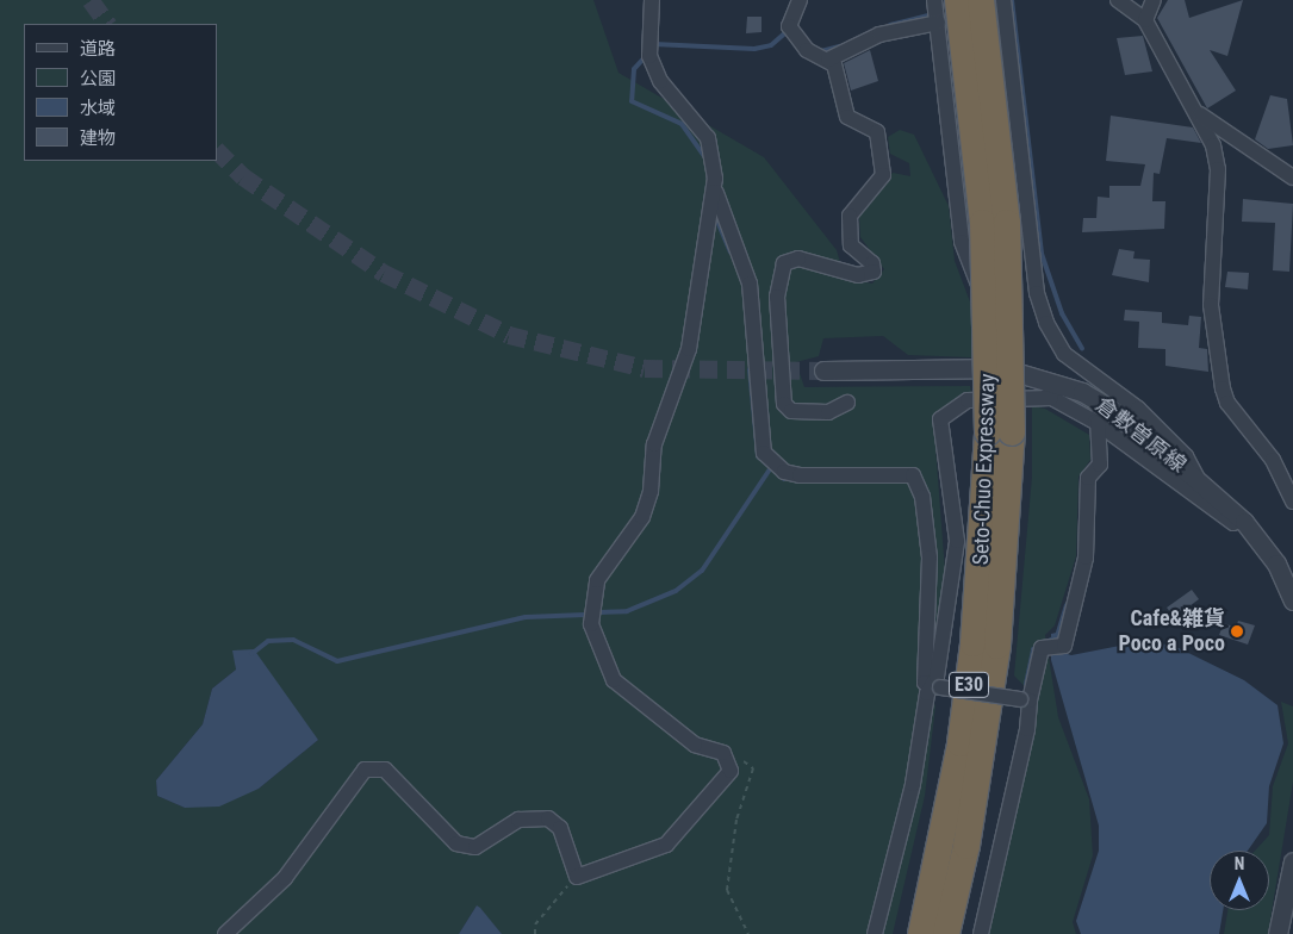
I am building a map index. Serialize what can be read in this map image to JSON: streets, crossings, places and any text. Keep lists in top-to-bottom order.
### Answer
{
  "streets": {
    "highway": ["Seto-Chuo Expressway", "E30"],
    "street": ["倉敷曽原線"]
  },
  "places": ["Cafe&雑貨 Poco a Poco"],
  "legend": [
    "道路",
    "公園",
    "水域",
    "建物"
  ],
  "north": "top"
}
